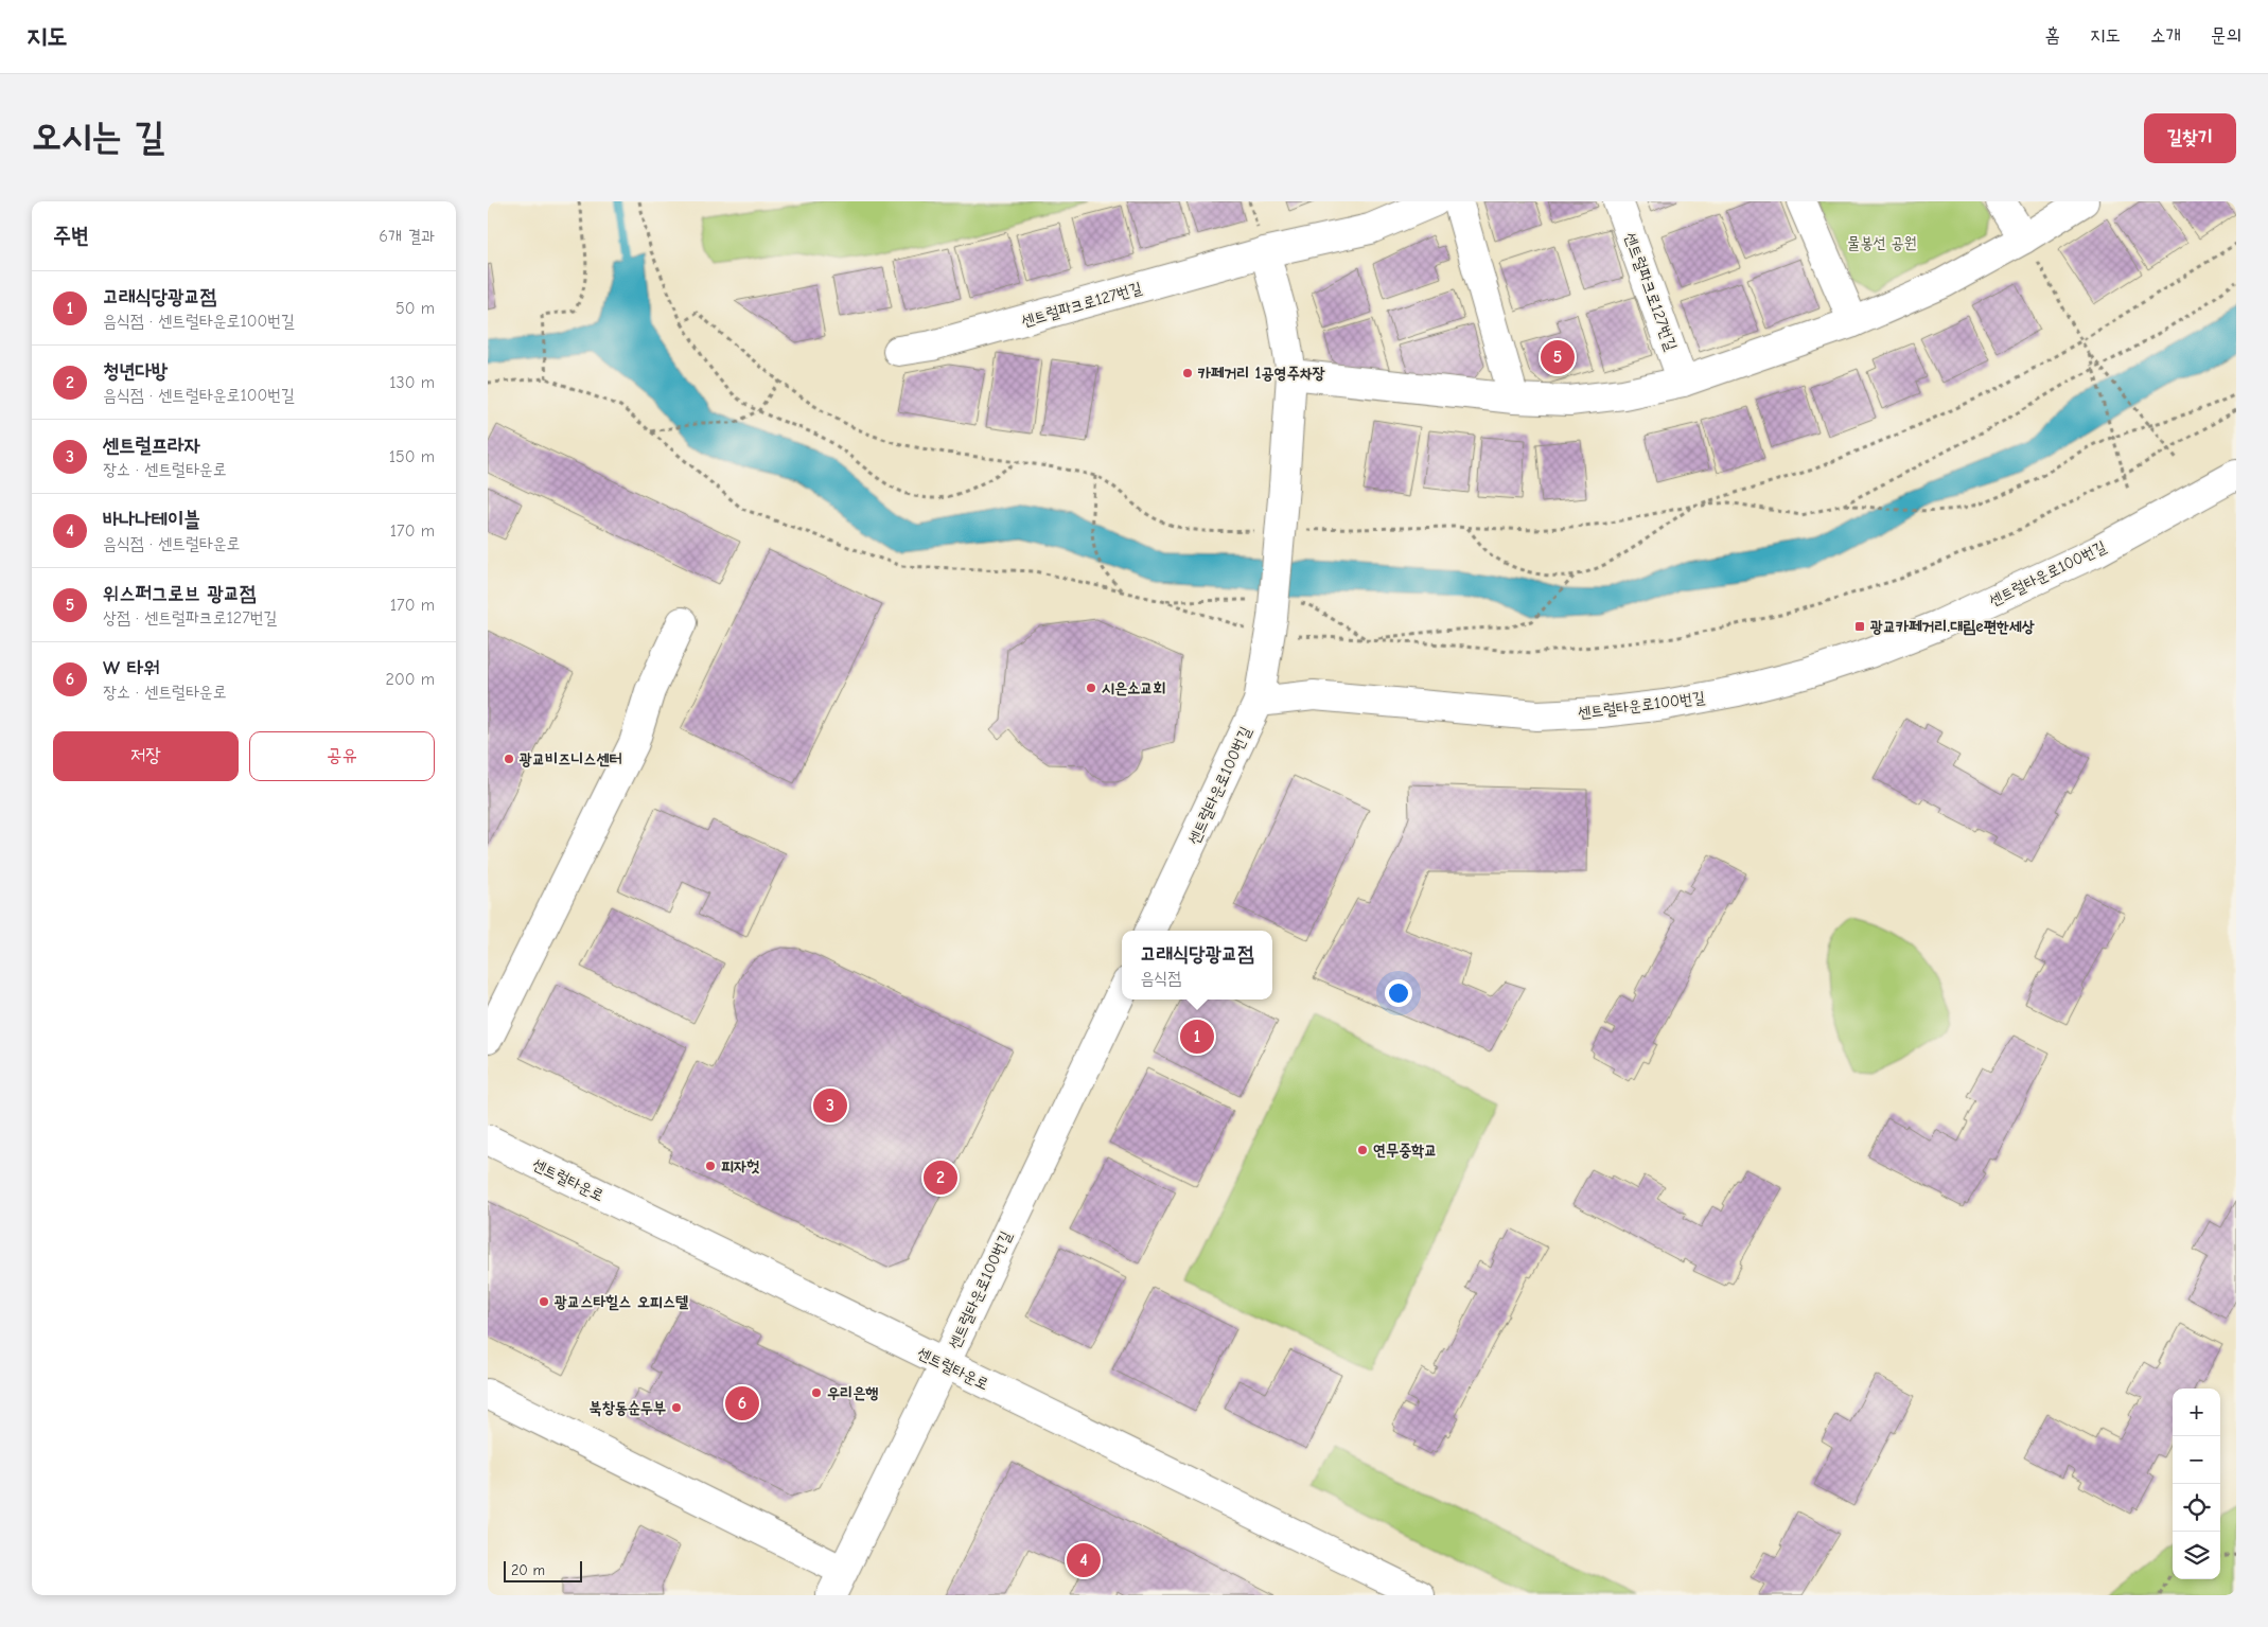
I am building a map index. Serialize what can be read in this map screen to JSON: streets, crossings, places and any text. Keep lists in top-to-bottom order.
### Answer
{
  "streets": {
    "street": ["센트럴파크로127번길", "센트럴타운로100번길", "센트럴타운로"]
  },
  "crossings": [
    ["센트럴타운로100번길", "센트럴타운로"]
  ],
  "parks": ["물봉선 공원"],
  "places": {
    "other": [
      "카페거리 1공영주차장",
      "시은소교회",
      "광교비즈니스센터",
      "연무중학교",
      "피자헛",
      "광교스타힐스 오피스텔",
      "우리은행",
      "북창동순두부"
    ],
    "transit": ["광교카페거리.대림e편한세상"]
  },
  "scale_bar": "20 m",
  "page": {
    "header": "지도",
    "nav": [
      "홈",
      "지도",
      "소개",
      "문의"
    ],
    "buttons": [
      "길찾기",
      ["저장", "공유"]
    ],
    "title": "오시는 길",
    "heading": ["주변", "6개 결과"],
    "list": [
      {
        "mark": "1",
        "name": "고래식당광교점",
        "note": "음식점 · 센트럴타운로100번길",
        "value": "50 m"
      },
      {
        "mark": "2",
        "name": "청년다방",
        "note": "음식점 · 센트럴타운로100번길",
        "value": "130 m"
      },
      {
        "mark": "3",
        "name": "센트럴프라자",
        "note": "장소 · 센트럴타운로",
        "value": "150 m"
      },
      {
        "mark": "4",
        "name": "바나나테이블",
        "note": "음식점 · 센트럴타운로",
        "value": "170 m"
      },
      {
        "mark": "5",
        "name": "위스퍼그로브 광교점",
        "note": "상점 · 센트럴파크로127번길",
        "value": "170 m"
      },
      {
        "mark": "6",
        "name": "W 타워",
        "note": "장소 · 센트럴타운로",
        "value": "200 m"
      }
    ],
    "pins": [
      "5",
      "1",
      "3",
      "2",
      "6",
      "4"
    ],
    "popup": ["고래식당광교점", "음식점"],
    "map_buttons": ["+", "−"],
    "scale": "20 m"
  }
}
